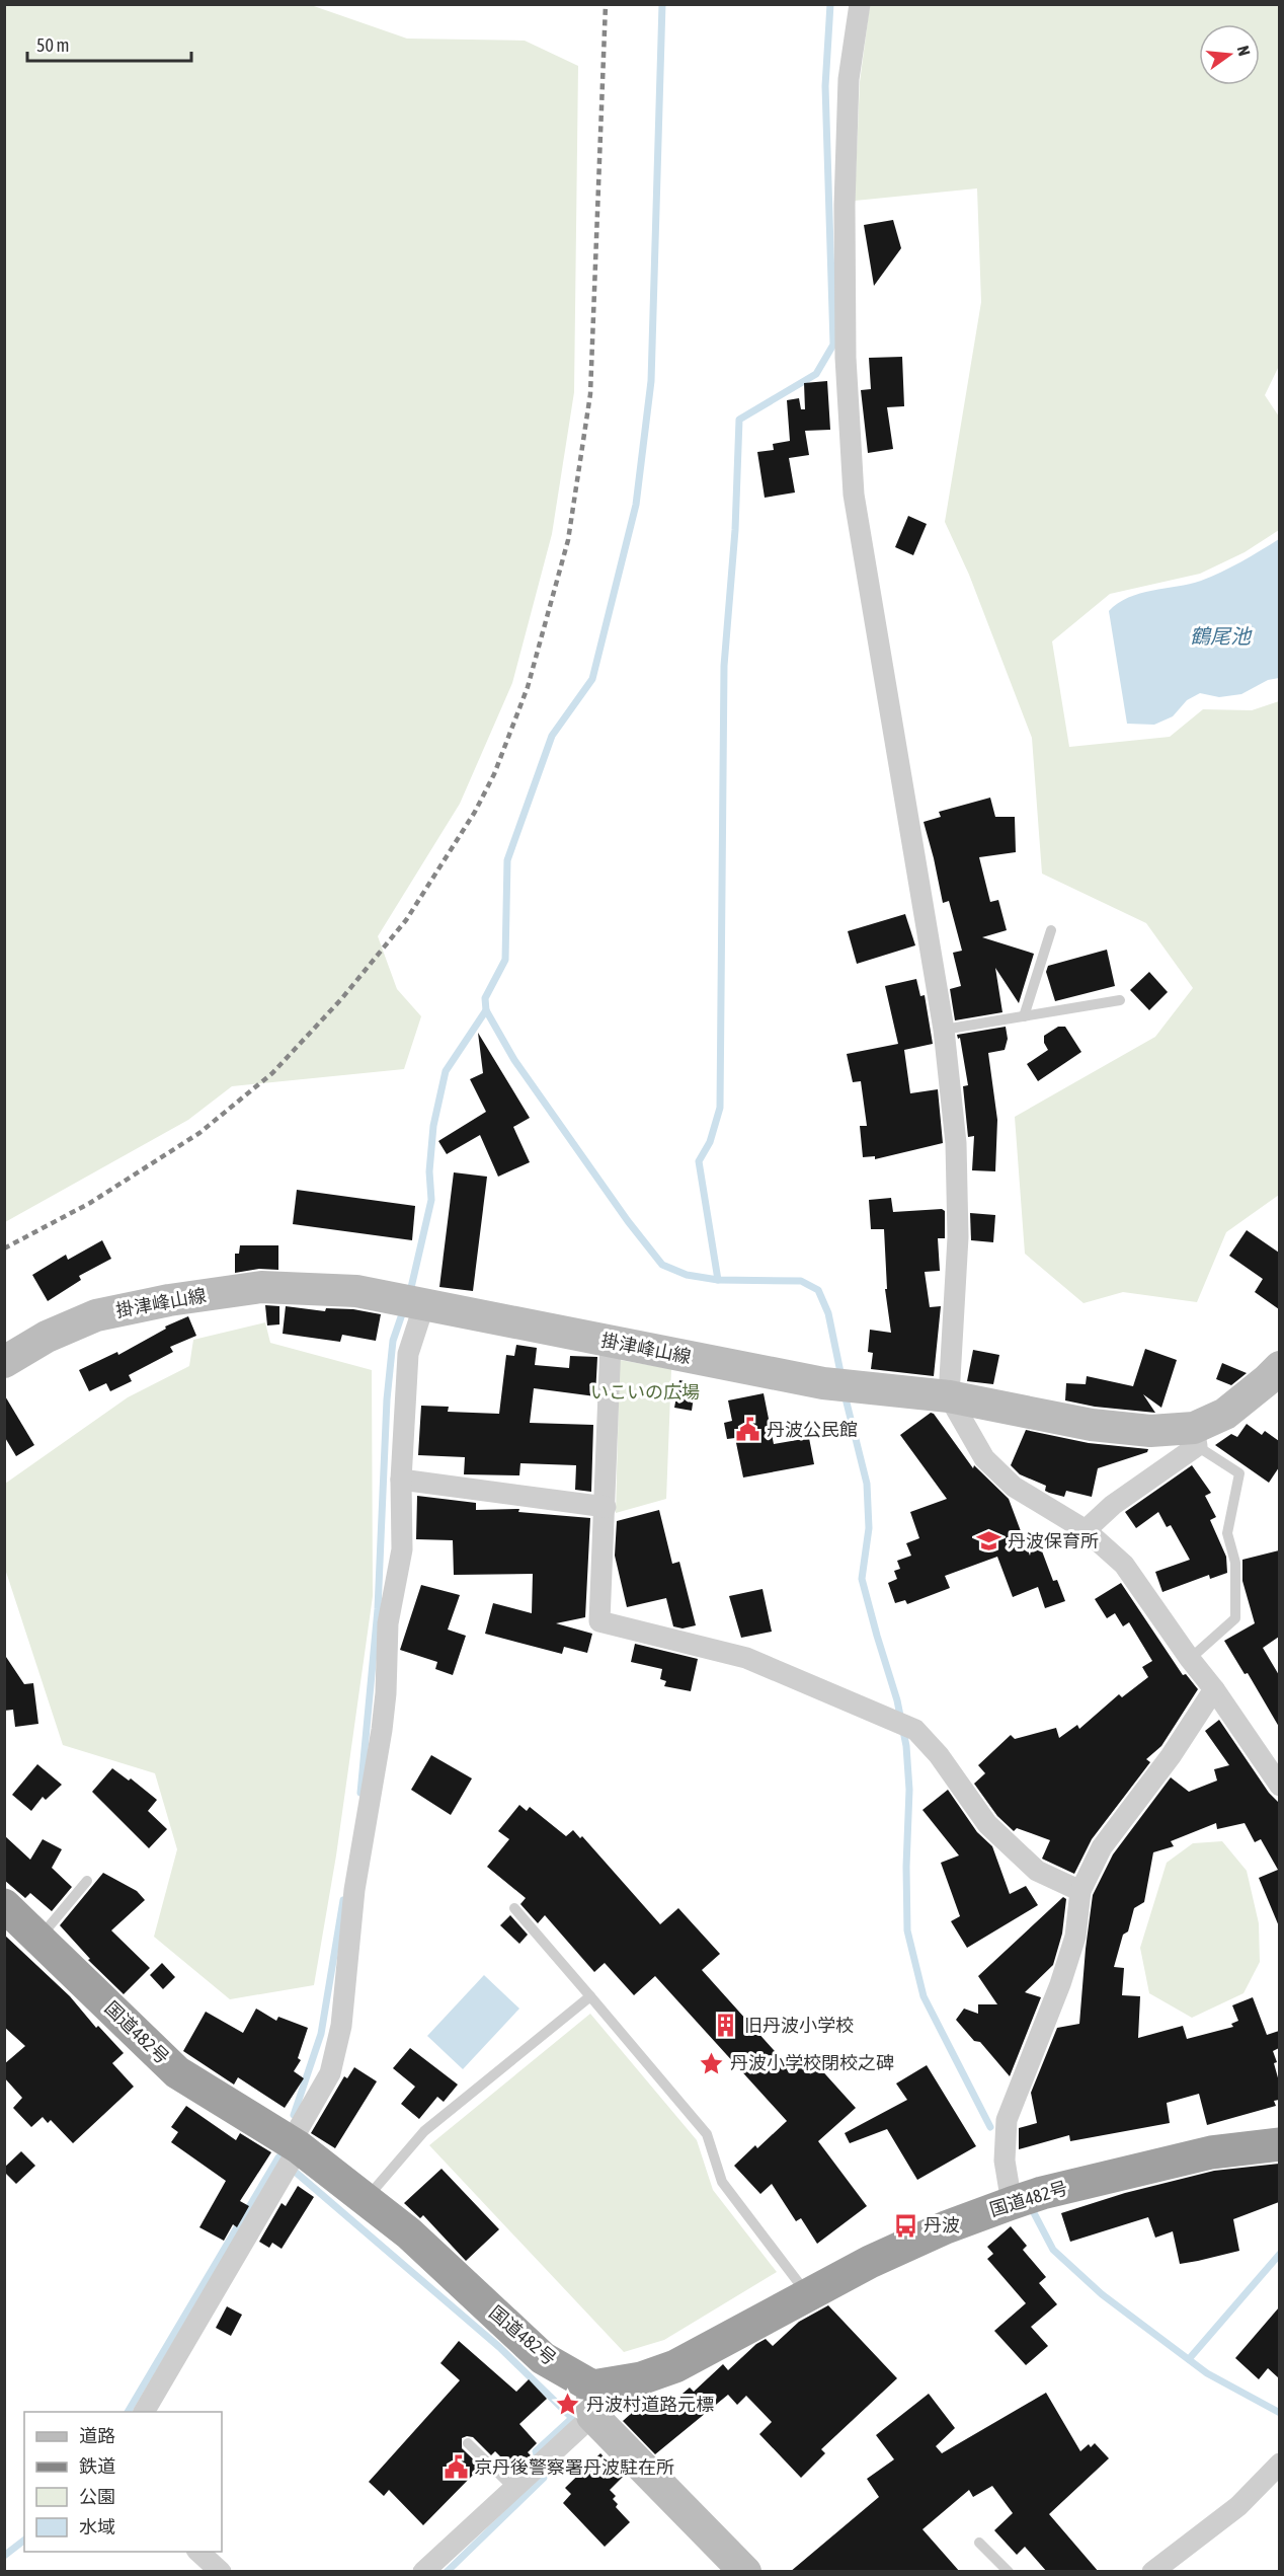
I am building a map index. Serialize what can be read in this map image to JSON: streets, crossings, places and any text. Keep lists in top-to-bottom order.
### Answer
{
  "streets": {
    "highway": ["国道482号"],
    "main road": ["掛津峰山線"]
  },
  "water": ["鶴尾池"],
  "parks": ["いこいの広場"],
  "places": {
    "public building": ["丹波公民館", "京丹後警察署丹波駐在所"],
    "school or university": ["丹波保育所"],
    "building": ["旧丹波小学校"],
    "place": ["丹波小学校閉校之碑", "丹波村道路元標"],
    "bus stop": ["丹波"]
  },
  "legend": [
    "道路",
    "鉄道",
    "公園",
    "水域"
  ],
  "scale_bar": "50 m",
  "north": "right"
}
